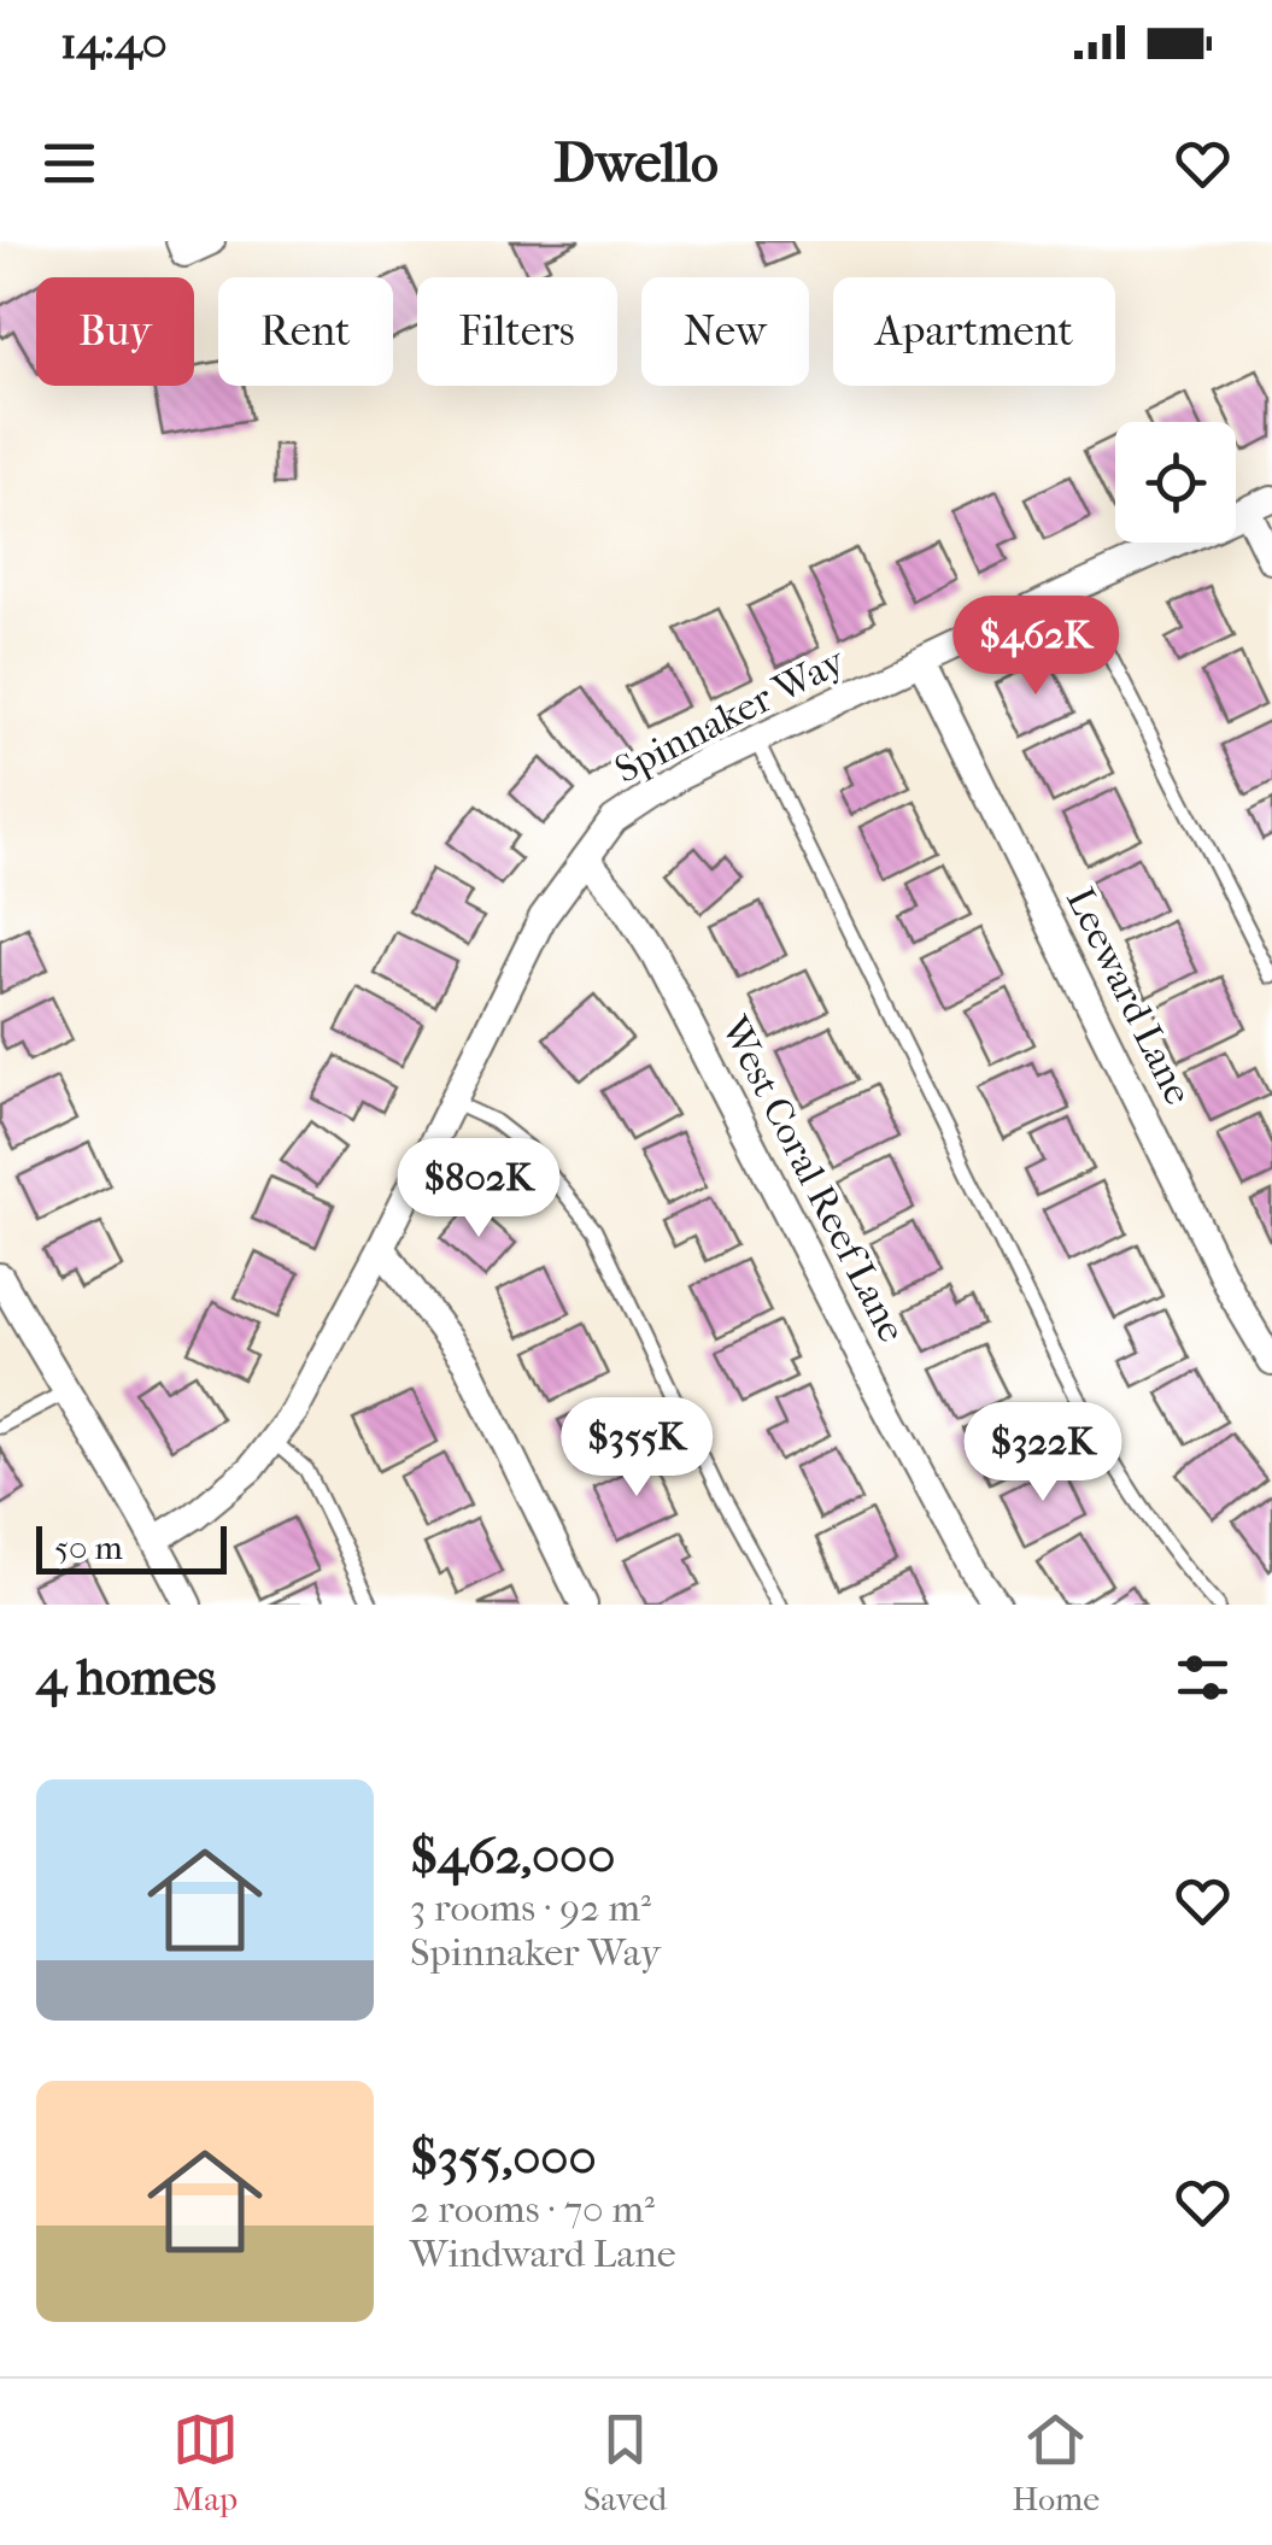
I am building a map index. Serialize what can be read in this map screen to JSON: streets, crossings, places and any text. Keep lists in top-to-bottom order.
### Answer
{
  "streets": {
    "street": ["Spinnaker Way", "Leeward Lane", "West Coral Reef Lane"]
  },
  "crossings": [
    ["Spinnaker Way", "Leeward Lane"],
    ["Spinnaker Way", "West Coral Reef Lane"]
  ],
  "scale_bar": "50 m",
  "page": {
    "status": "14:40",
    "header": "Dwello",
    "chip": [
      "Buy",
      "Rent",
      "Filters",
      "New",
      "Apartment"
    ],
    "price": [
      "$462K",
      "$802K",
      "$355K",
      "$322K"
    ],
    "scale": "50 m",
    "heading": "4 homes",
    "list": [
      {
        "name": "$462,000",
        "note": "3 rooms · 92 m² · Spinnaker Way"
      },
      {
        "name": "$355,000",
        "note": "2 rooms · 70 m² · Windward Lane"
      }
    ],
    "tabs": ["Map", "Saved", "Home"]
  }
}
